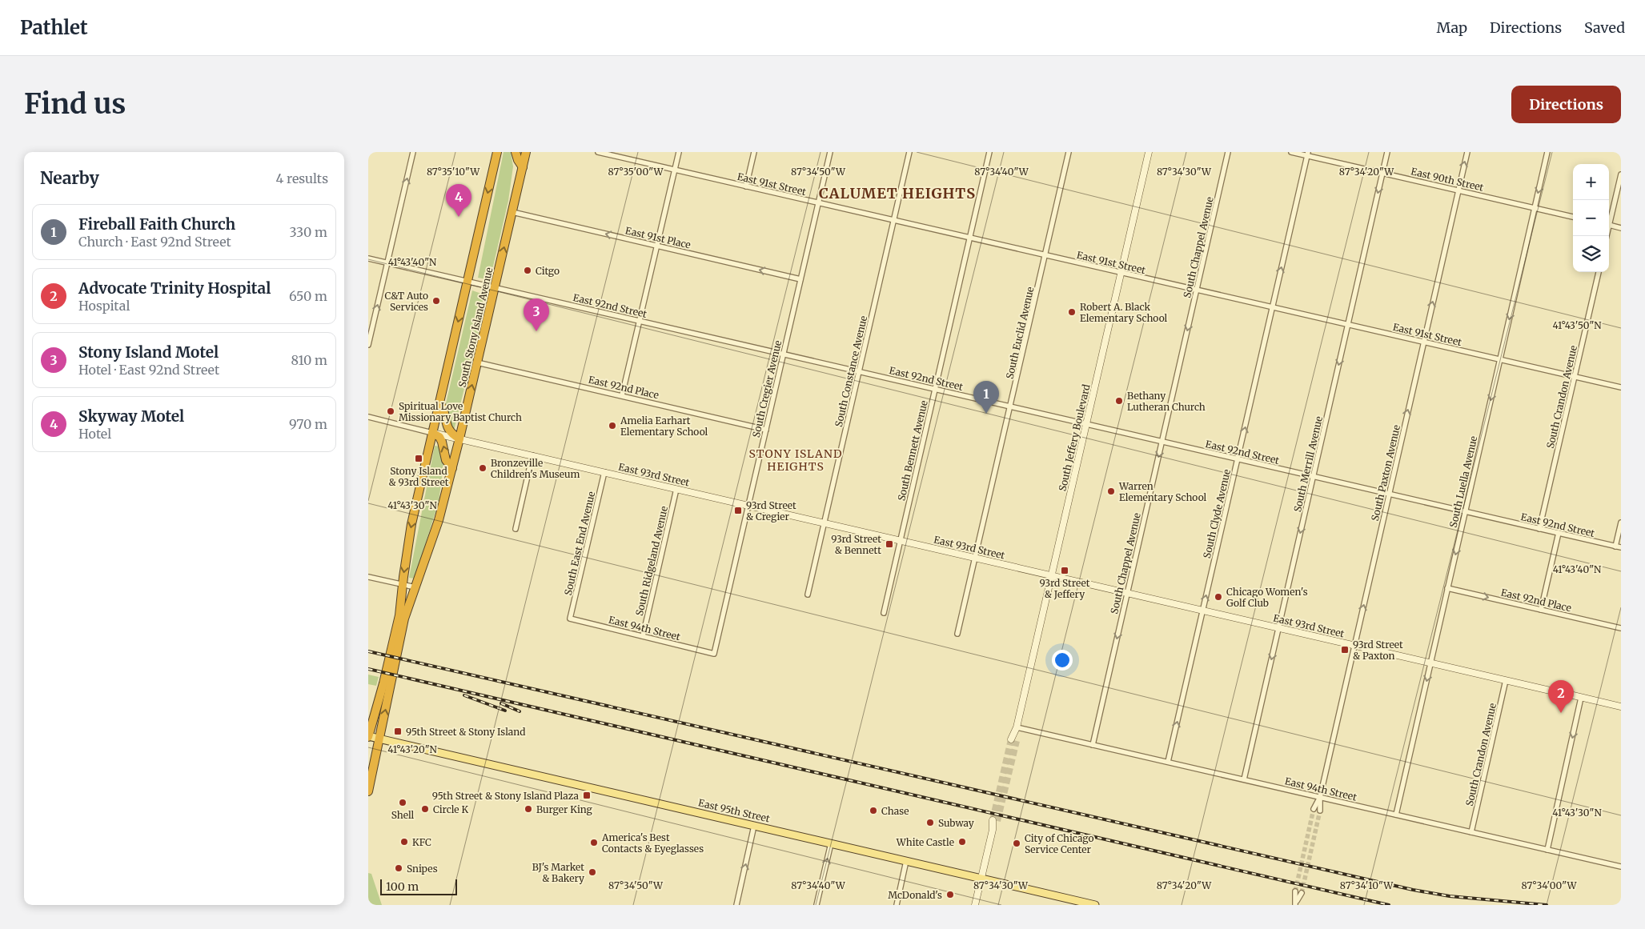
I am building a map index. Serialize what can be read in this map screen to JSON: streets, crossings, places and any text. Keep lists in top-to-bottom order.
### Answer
{
  "streets": {
    "highway": ["South Stony Island Avenue"],
    "main road": ["East 95th Street"],
    "street": [
      "East 90th Street",
      "East 91st Street",
      "East 91st Place",
      "South Chappel Avenue",
      "East 92nd Street",
      "South Euclid Avenue",
      "South Constance Avenue",
      "East 92nd Place",
      "South Cregier Avenue",
      "South Crandon Avenue",
      "South Jeffery Boulevard",
      "South Bennett Avenue",
      "South Merrill Avenue",
      "South Paxton Avenue",
      "East 93rd Street",
      "South Luella Avenue",
      "South Clyde Avenue",
      "South East End Avenue",
      "South Ridgeland Avenue",
      "East 94th Street"
    ]
  },
  "crossings": [
    ["East 90th Street", "South Merrill Avenue"],
    ["East 90th Street", "South Paxton Avenue"],
    ["East 90th Street", "South Luella Avenue"],
    ["East 90th Street", "South Clyde Avenue"],
    ["East 91st Street", "South Chappel Avenue"],
    ["East 91st Street", "South Euclid Avenue"],
    ["East 91st Street", "South Constance Avenue"],
    ["East 91st Street", "South Cregier Avenue"],
    ["East 91st Street", "South Crandon Avenue"],
    ["East 91st Street", "South Jeffery Boulevard"],
    ["East 91st Street", "South Bennett Avenue"],
    ["East 91st Street", "South Merrill Avenue"],
    ["East 91st Street", "South Paxton Avenue"],
    ["East 91st Street", "South Luella Avenue"],
    ["East 91st Street", "South Clyde Avenue"],
    ["East 91st Place", "South Stony Island Avenue"],
    ["East 91st Place", "South Cregier Avenue"],
    ["South Chappel Avenue", "East 92nd Street"],
    ["South Chappel Avenue", "East 93rd Street"],
    ["South Chappel Avenue", "East 94th Street"],
    ["East 92nd Street", "South Stony Island Avenue"],
    ["East 92nd Street", "South Euclid Avenue"],
    ["East 92nd Street", "South Constance Avenue"],
    ["East 92nd Street", "South Cregier Avenue"],
    ["East 92nd Street", "South Crandon Avenue"],
    ["East 92nd Street", "South Jeffery Boulevard"],
    ["East 92nd Street", "South Bennett Avenue"],
    ["East 92nd Street", "South Merrill Avenue"],
    ["East 92nd Street", "South Paxton Avenue"],
    ["East 92nd Street", "South Luella Avenue"],
    ["East 92nd Street", "South Clyde Avenue"],
    ["South Stony Island Avenue", "East 92nd Place"],
    ["South Stony Island Avenue", "East 93rd Street"],
    ["South Stony Island Avenue", "East 95th Street"],
    ["South Euclid Avenue", "East 93rd Street"],
    ["South Constance Avenue", "East 93rd Street"],
    ["East 92nd Place", "South Cregier Avenue"],
    ["East 92nd Place", "South Luella Avenue"],
    ["South Cregier Avenue", "East 93rd Street"],
    ["South Cregier Avenue", "East 94th Street"],
    ["South Crandon Avenue", "East 93rd Street"],
    ["South Crandon Avenue", "East 94th Street"],
    ["South Jeffery Boulevard", "East 93rd Street"],
    ["South Jeffery Boulevard", "East 94th Street"],
    ["South Bennett Avenue", "East 93rd Street"],
    ["South Merrill Avenue", "East 93rd Street"],
    ["South Merrill Avenue", "East 94th Street"],
    ["South Paxton Avenue", "East 93rd Street"],
    ["South Paxton Avenue", "East 94th Street"],
    ["East 93rd Street", "South Luella Avenue"],
    ["East 93rd Street", "South Clyde Avenue"],
    ["East 93rd Street", "South East End Avenue"],
    ["East 93rd Street", "South Ridgeland Avenue"],
    ["South Luella Avenue", "East 94th Street"],
    ["South Clyde Avenue", "East 94th Street"],
    ["South East End Avenue", "East 94th Street"],
    ["South Ridgeland Avenue", "East 94th Street"]
  ],
  "one_way": [
    "East 91st Place",
    "South Chappel Avenue",
    "South Merrill Avenue",
    "South Paxton Avenue",
    "South Luella Avenue",
    "South Clyde Avenue"
  ],
  "districts": ["CALUMET HEIGHTS", "STONY ISLAND HEIGHTS"],
  "places": {
    "other": [
      "Citgo",
      "C&T Auto Services",
      "Robert A. Black Elementary School",
      "Bethany Lutheran Church",
      "Spiritual Love Missionary Baptist Church",
      "Amelia Earhart Elementary School",
      "Bronzeville Children's Museum",
      "Warren Elementary School",
      "Chicago Women's Golf Club",
      "Shell",
      "Circle K",
      "Burger King",
      "Chase",
      "Subway",
      "KFC",
      "White Castle",
      "America's Best Contacts & Eyeglasses",
      "City of Chicago Service Center",
      "Snipes",
      "BJ's Market & Bakery",
      "McDonald's"
    ],
    "transit": [
      "Stony Island & 93rd Street",
      "93rd Street & Cregier",
      "93rd Street & Bennett",
      "93rd Street & Jeffery",
      "93rd Street & Paxton",
      "95th Street & Stony Island",
      "95th Street & Stony Island Plaza"
    ]
  },
  "scale_bar": "100 m",
  "page": {
    "header": "Pathlet",
    "nav": ["Map", "Directions", "Saved"],
    "buttons": "Directions",
    "title": "Find us",
    "heading": ["Nearby", "4 results"],
    "map_buttons": ["+", "−"],
    "pins": [
      "4",
      "3",
      "1",
      "2"
    ],
    "list": [
      {
        "mark": "1",
        "name": "Fireball Faith Church",
        "note": "Church · East 92nd Street",
        "value": "330 m"
      },
      {
        "mark": "2",
        "name": "Advocate Trinity Hospital",
        "note": "Hospital",
        "value": "650 m"
      },
      {
        "mark": "3",
        "name": "Stony Island Motel",
        "note": "Hotel · East 92nd Street",
        "value": "810 m"
      },
      {
        "mark": "4",
        "name": "Skyway Motel",
        "note": "Hotel",
        "value": "970 m"
      }
    ],
    "scale": "100 m"
  },
  "coordinates": [
    "87°35'10\"W",
    "87°35'00\"W",
    "87°34'50\"W",
    "87°34'40\"W",
    "87°34'30\"W",
    "87°34'20\"W",
    "41°43'40\"N",
    "41°43'50\"N",
    "41°43'30\"N",
    "41°43'20\"N",
    "87°34'10\"W",
    "87°34'00\"W"
  ]
}
